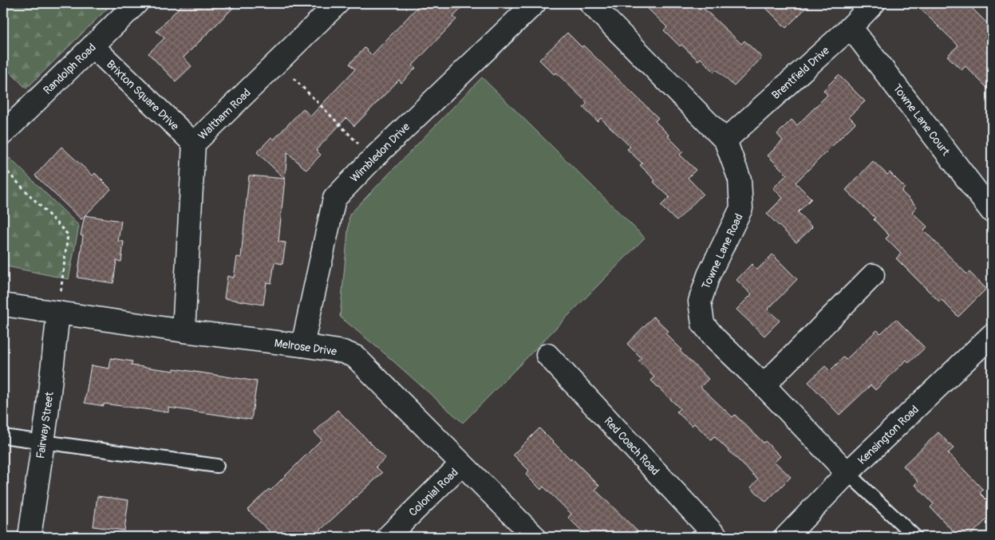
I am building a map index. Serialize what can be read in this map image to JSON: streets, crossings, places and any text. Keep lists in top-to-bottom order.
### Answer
{
  "streets": {
    "street": [
      "Randolph Road",
      "Brentfield Drive",
      "Brixton Square Drive",
      "Waltham Road",
      "Towne Lane Court",
      "Wimbledon Drive",
      "Towne Lane Road",
      "Melrose Drive",
      "Fairway Street",
      "Kensington Road",
      "Red Coach Road",
      "Colonial Road"
    ]
  },
  "crossings": [
    ["Randolph Road", "Brixton Square Drive"],
    ["Brentfield Drive", "Towne Lane Court"],
    ["Brentfield Drive", "Towne Lane Road"],
    ["Brixton Square Drive", "Waltham Road"],
    ["Waltham Road", "Melrose Drive"],
    ["Wimbledon Drive", "Melrose Drive"],
    ["Towne Lane Road", "Kensington Road"],
    ["Melrose Drive", "Fairway Street"],
    ["Melrose Drive", "Colonial Road"]
  ]
}
